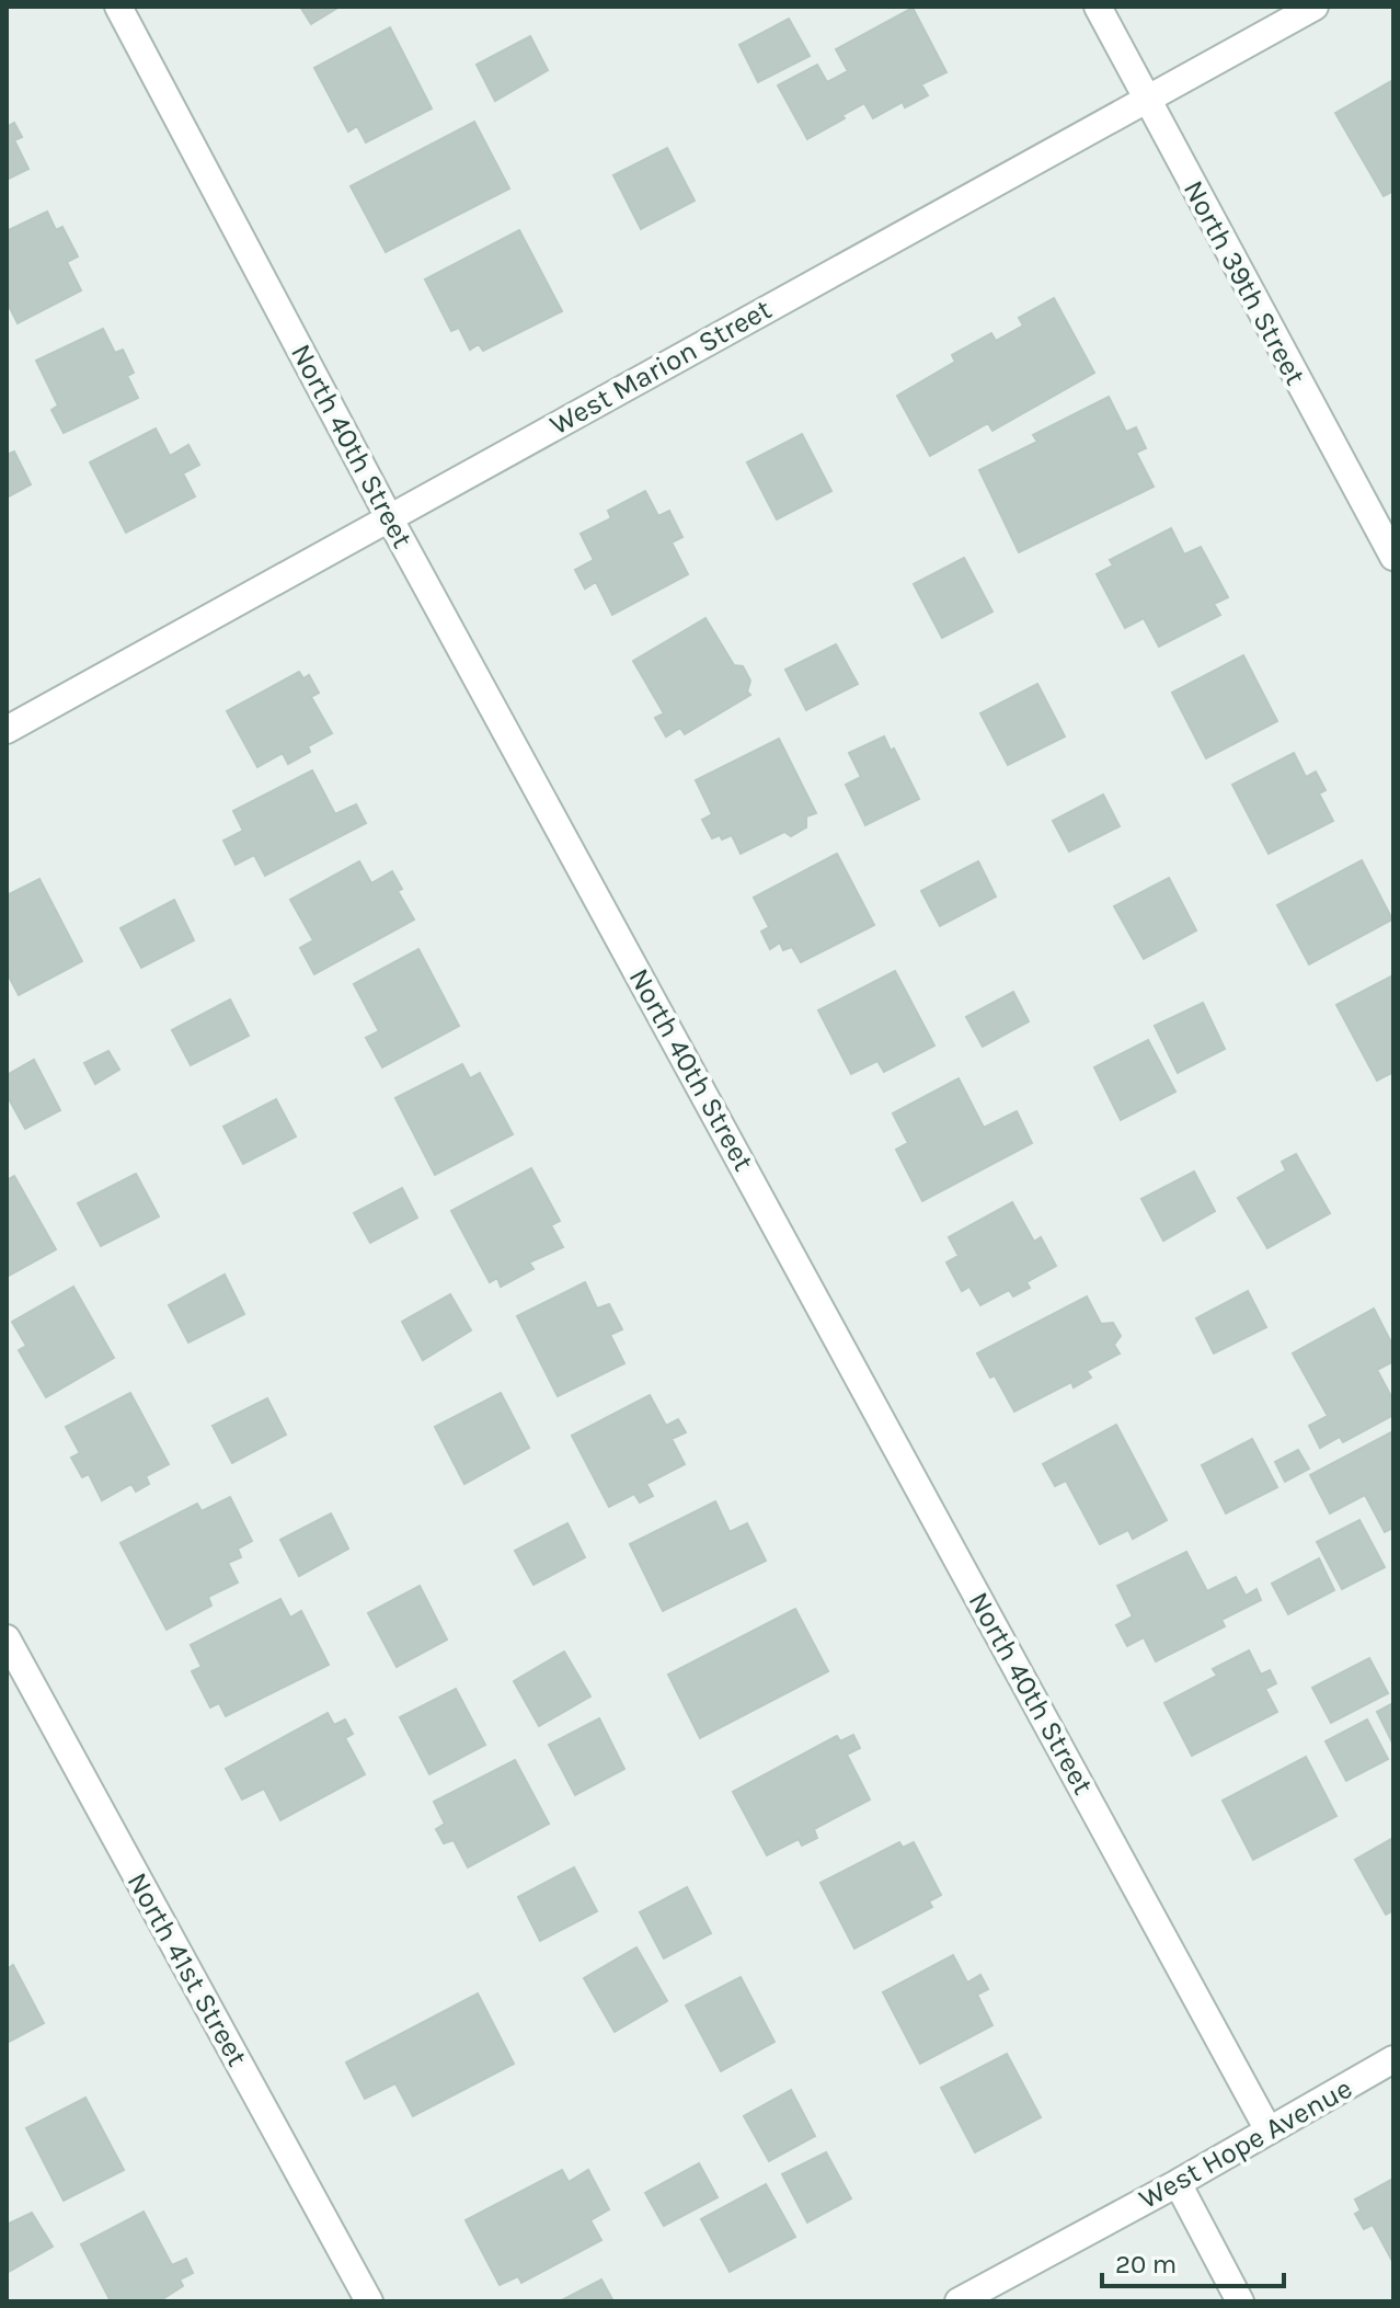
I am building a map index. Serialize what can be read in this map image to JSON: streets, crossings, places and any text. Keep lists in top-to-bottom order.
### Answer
{
  "streets": {
    "street": [
      "North 39th Street",
      "West Marion Street",
      "North 40th Street",
      "North 41st Street",
      "West Hope Avenue"
    ]
  },
  "crossings": [
    ["North 39th Street", "West Marion Street"],
    ["West Marion Street", "North 40th Street"],
    ["North 40th Street", "West Hope Avenue"]
  ],
  "scale_bar": "20 m"
}
